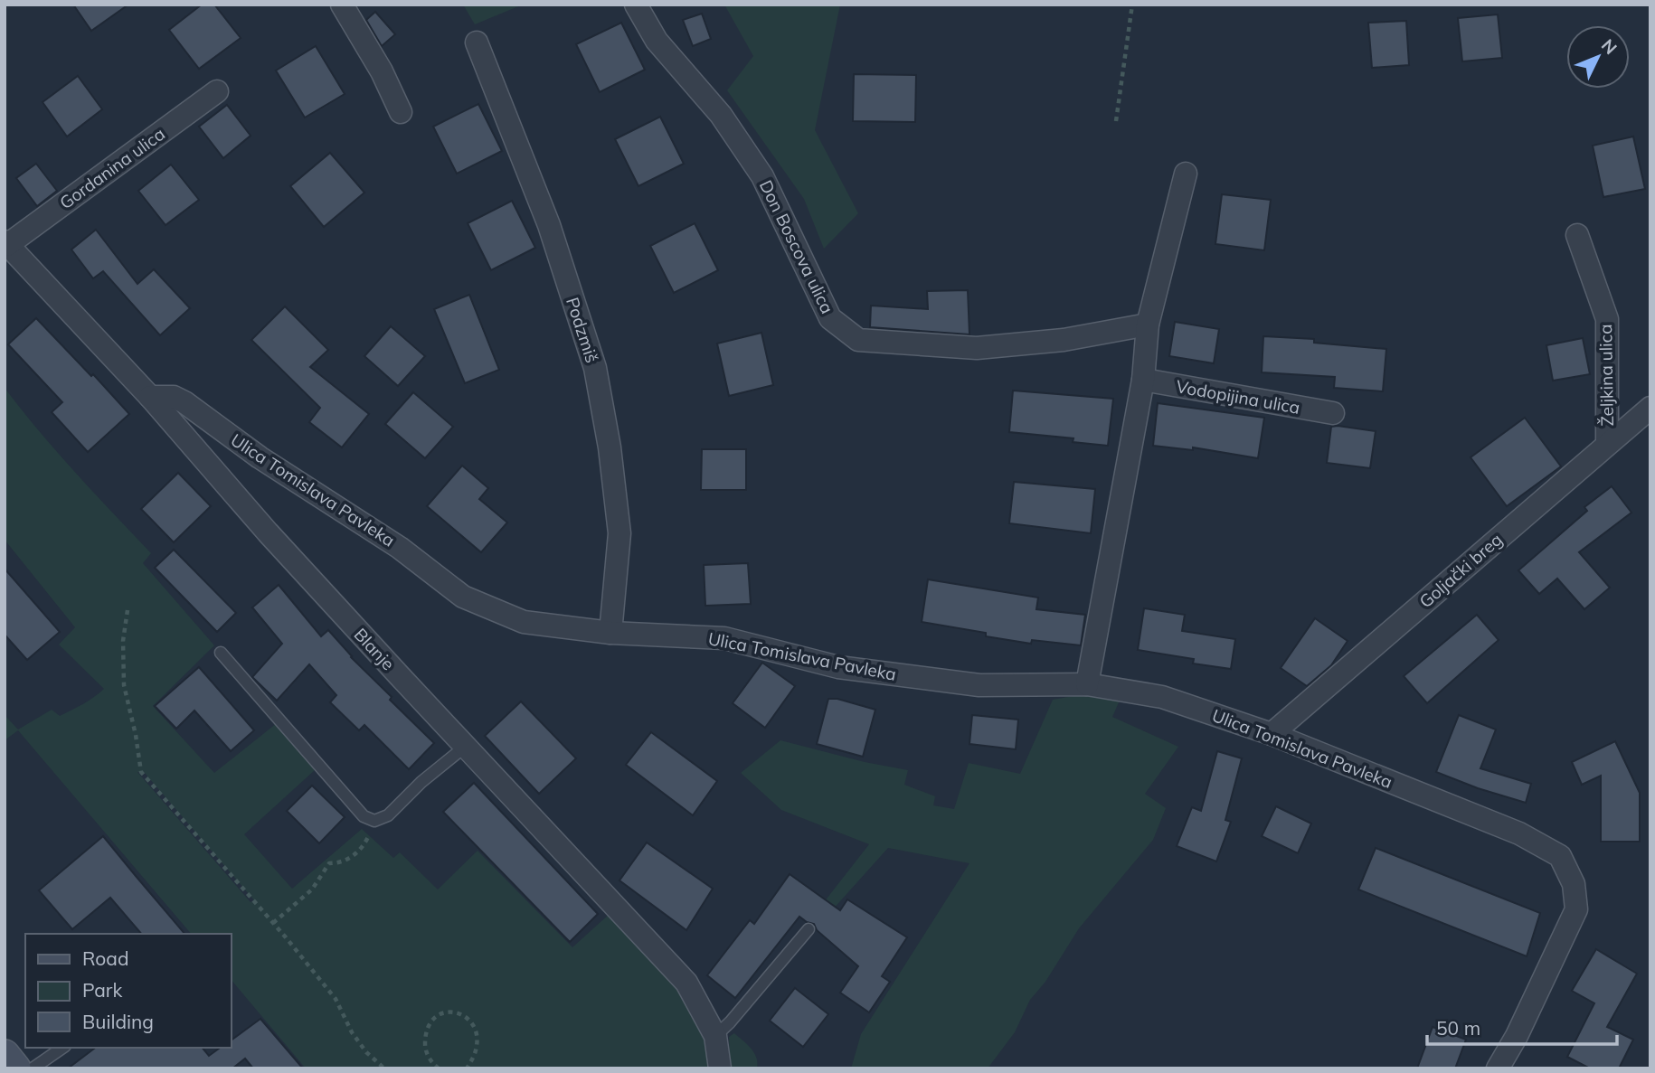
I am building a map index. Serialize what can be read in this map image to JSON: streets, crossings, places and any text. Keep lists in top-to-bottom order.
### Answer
{
  "streets": {
    "street": [
      "Gordanina ulica",
      "Don Boscova ulica",
      "Podzmiš",
      "Željkina ulica",
      "Vodopijina ulica",
      "Ulica Tomislava Pavleka",
      "Goljački breg",
      "Blanje"
    ]
  },
  "crossings": [
    ["Gordanina ulica", "Blanje"],
    ["Podzmiš", "Ulica Tomislava Pavleka"],
    ["Željkina ulica", "Goljački breg"],
    ["Ulica Tomislava Pavleka", "Goljački breg"],
    ["Ulica Tomislava Pavleka", "Blanje"]
  ],
  "legend": ["Road", "Park", "Building"],
  "scale_bar": "50 m",
  "north": "top right"
}
